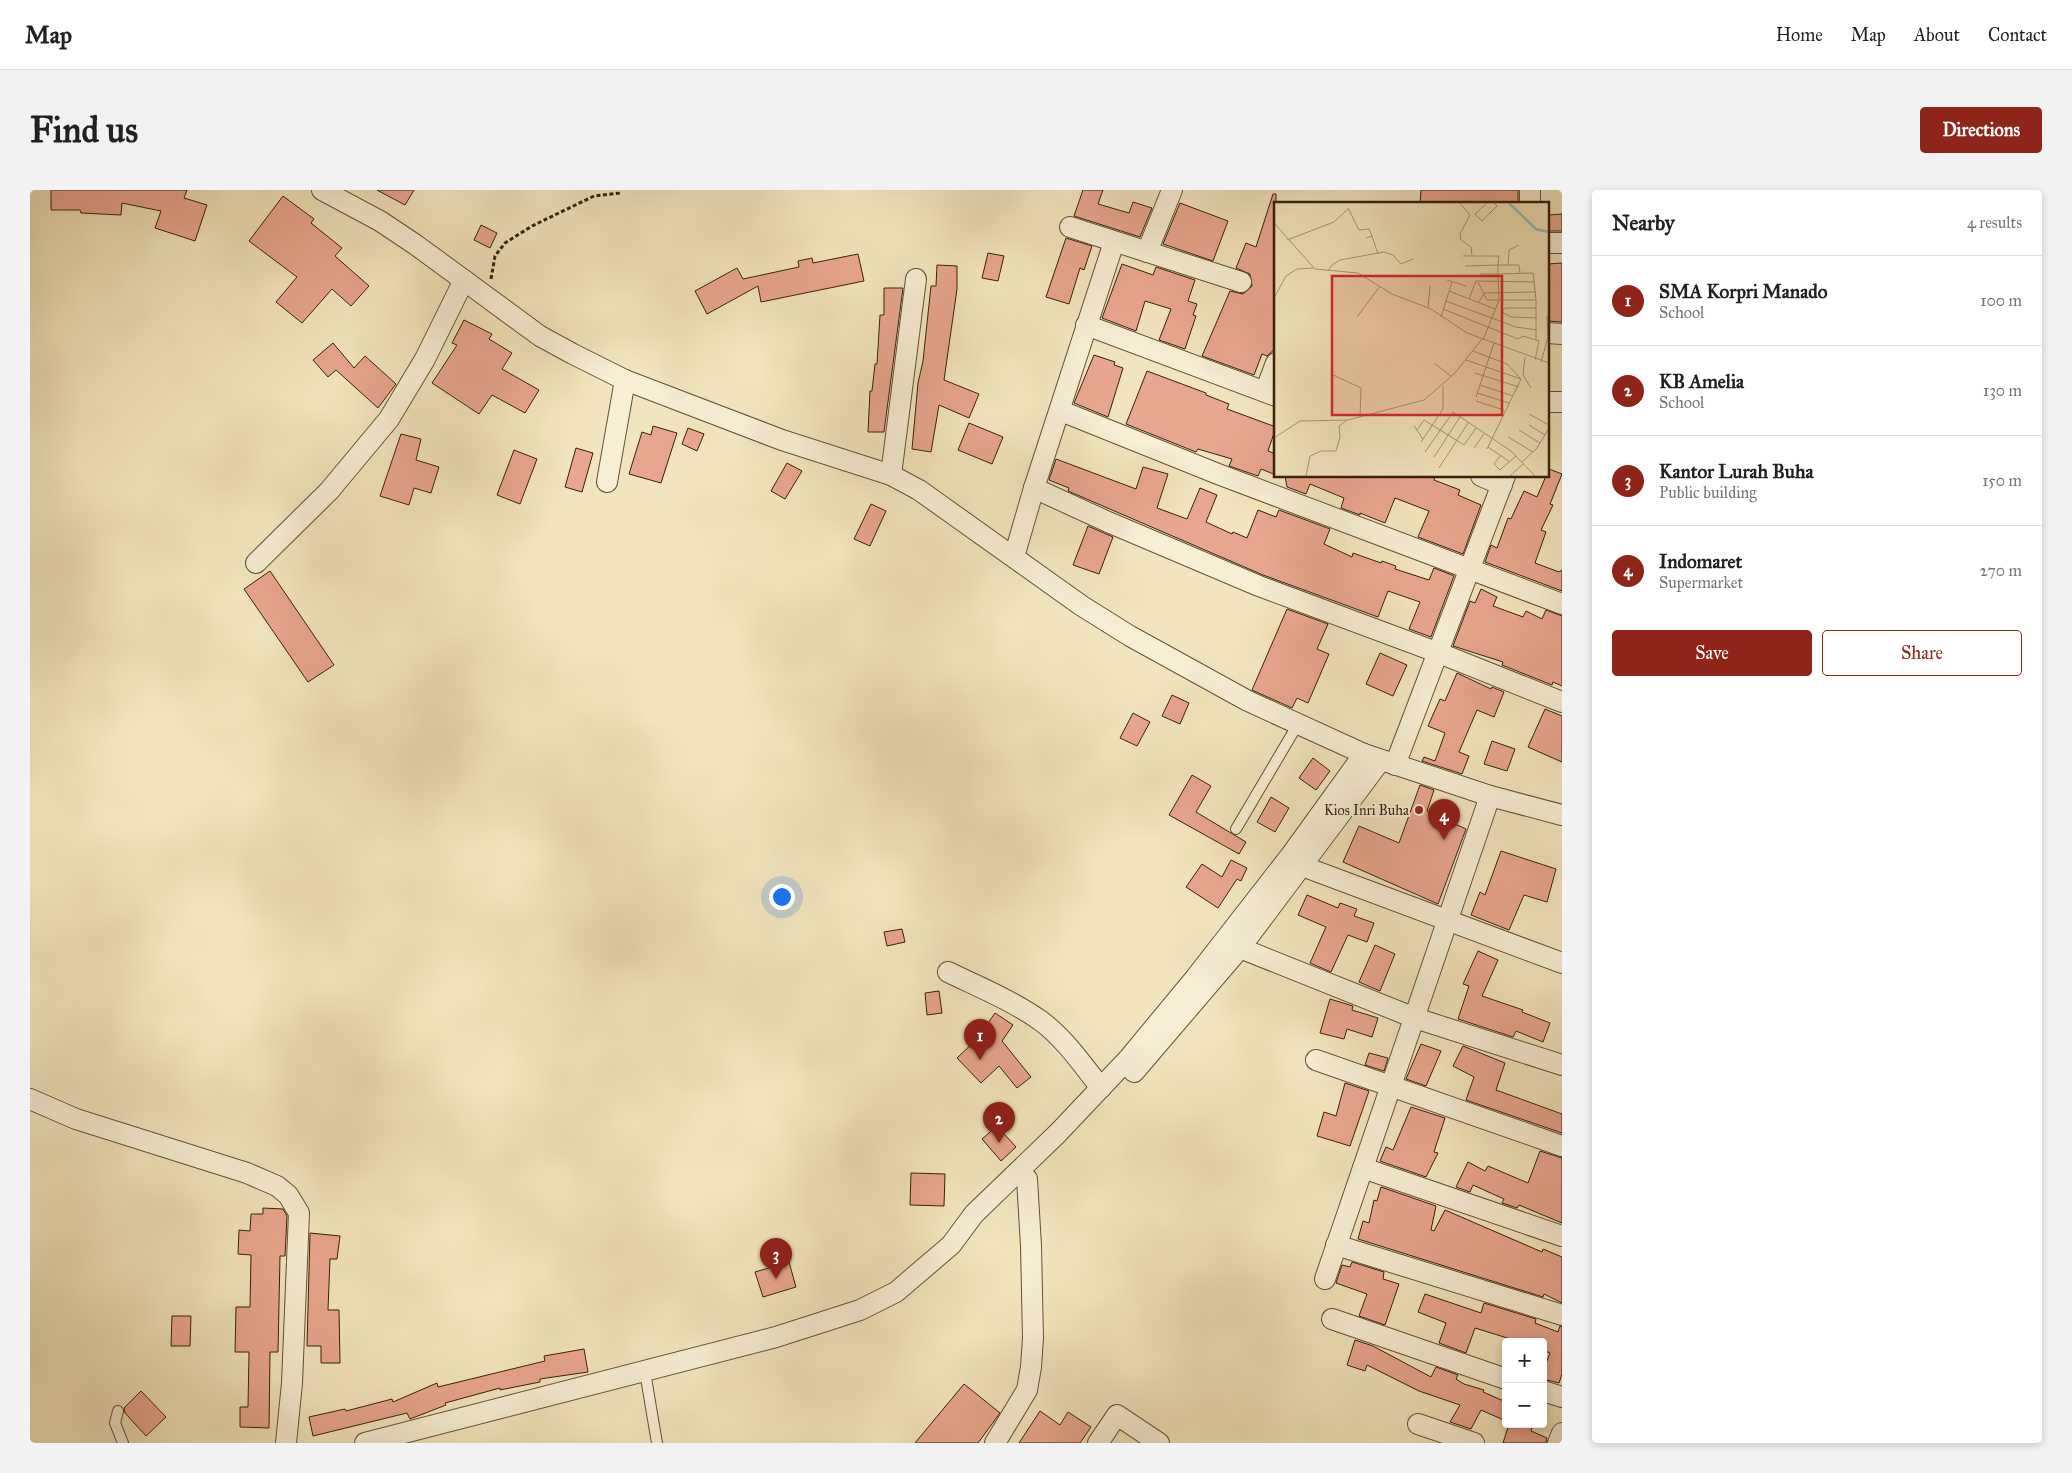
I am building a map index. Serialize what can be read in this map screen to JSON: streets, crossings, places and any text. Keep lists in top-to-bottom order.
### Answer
{
  "places": ["Kios Inri Buha"],
  "page": {
    "header": "Map",
    "nav": [
      "Home",
      "Map",
      "About",
      "Contact"
    ],
    "buttons": [
      "Directions",
      ["Save", "Share"]
    ],
    "title": "Find us",
    "heading": ["Nearby", "4 results"],
    "list": [
      {
        "mark": "1",
        "name": "SMA Korpri Manado",
        "note": "School",
        "value": "100 m"
      },
      {
        "mark": "2",
        "name": "KB Amelia",
        "note": "School",
        "value": "130 m"
      },
      {
        "mark": "3",
        "name": "Kantor Lurah Buha",
        "note": "Public building",
        "value": "150 m"
      },
      {
        "mark": "4",
        "name": "Indomaret",
        "note": "Supermarket",
        "value": "270 m"
      }
    ],
    "pins": [
      "4",
      "1",
      "2",
      "3"
    ],
    "map_buttons": ["+", "−"]
  }
}
